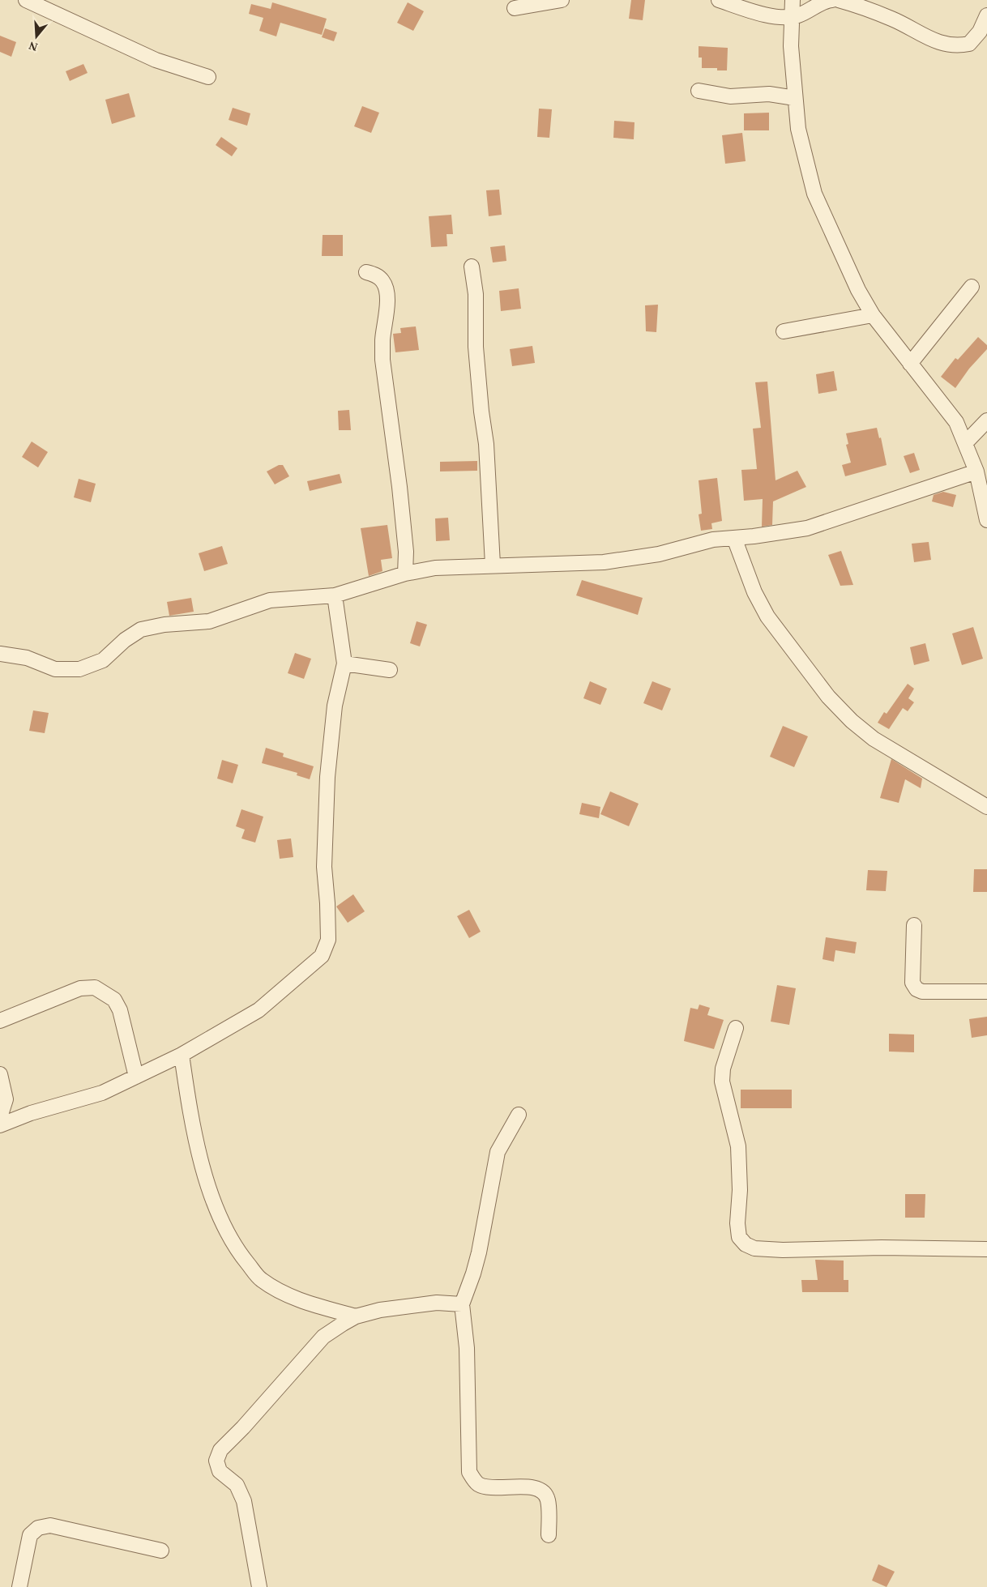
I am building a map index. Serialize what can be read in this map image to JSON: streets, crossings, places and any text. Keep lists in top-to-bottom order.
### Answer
{
  "north": "bottom"
}
